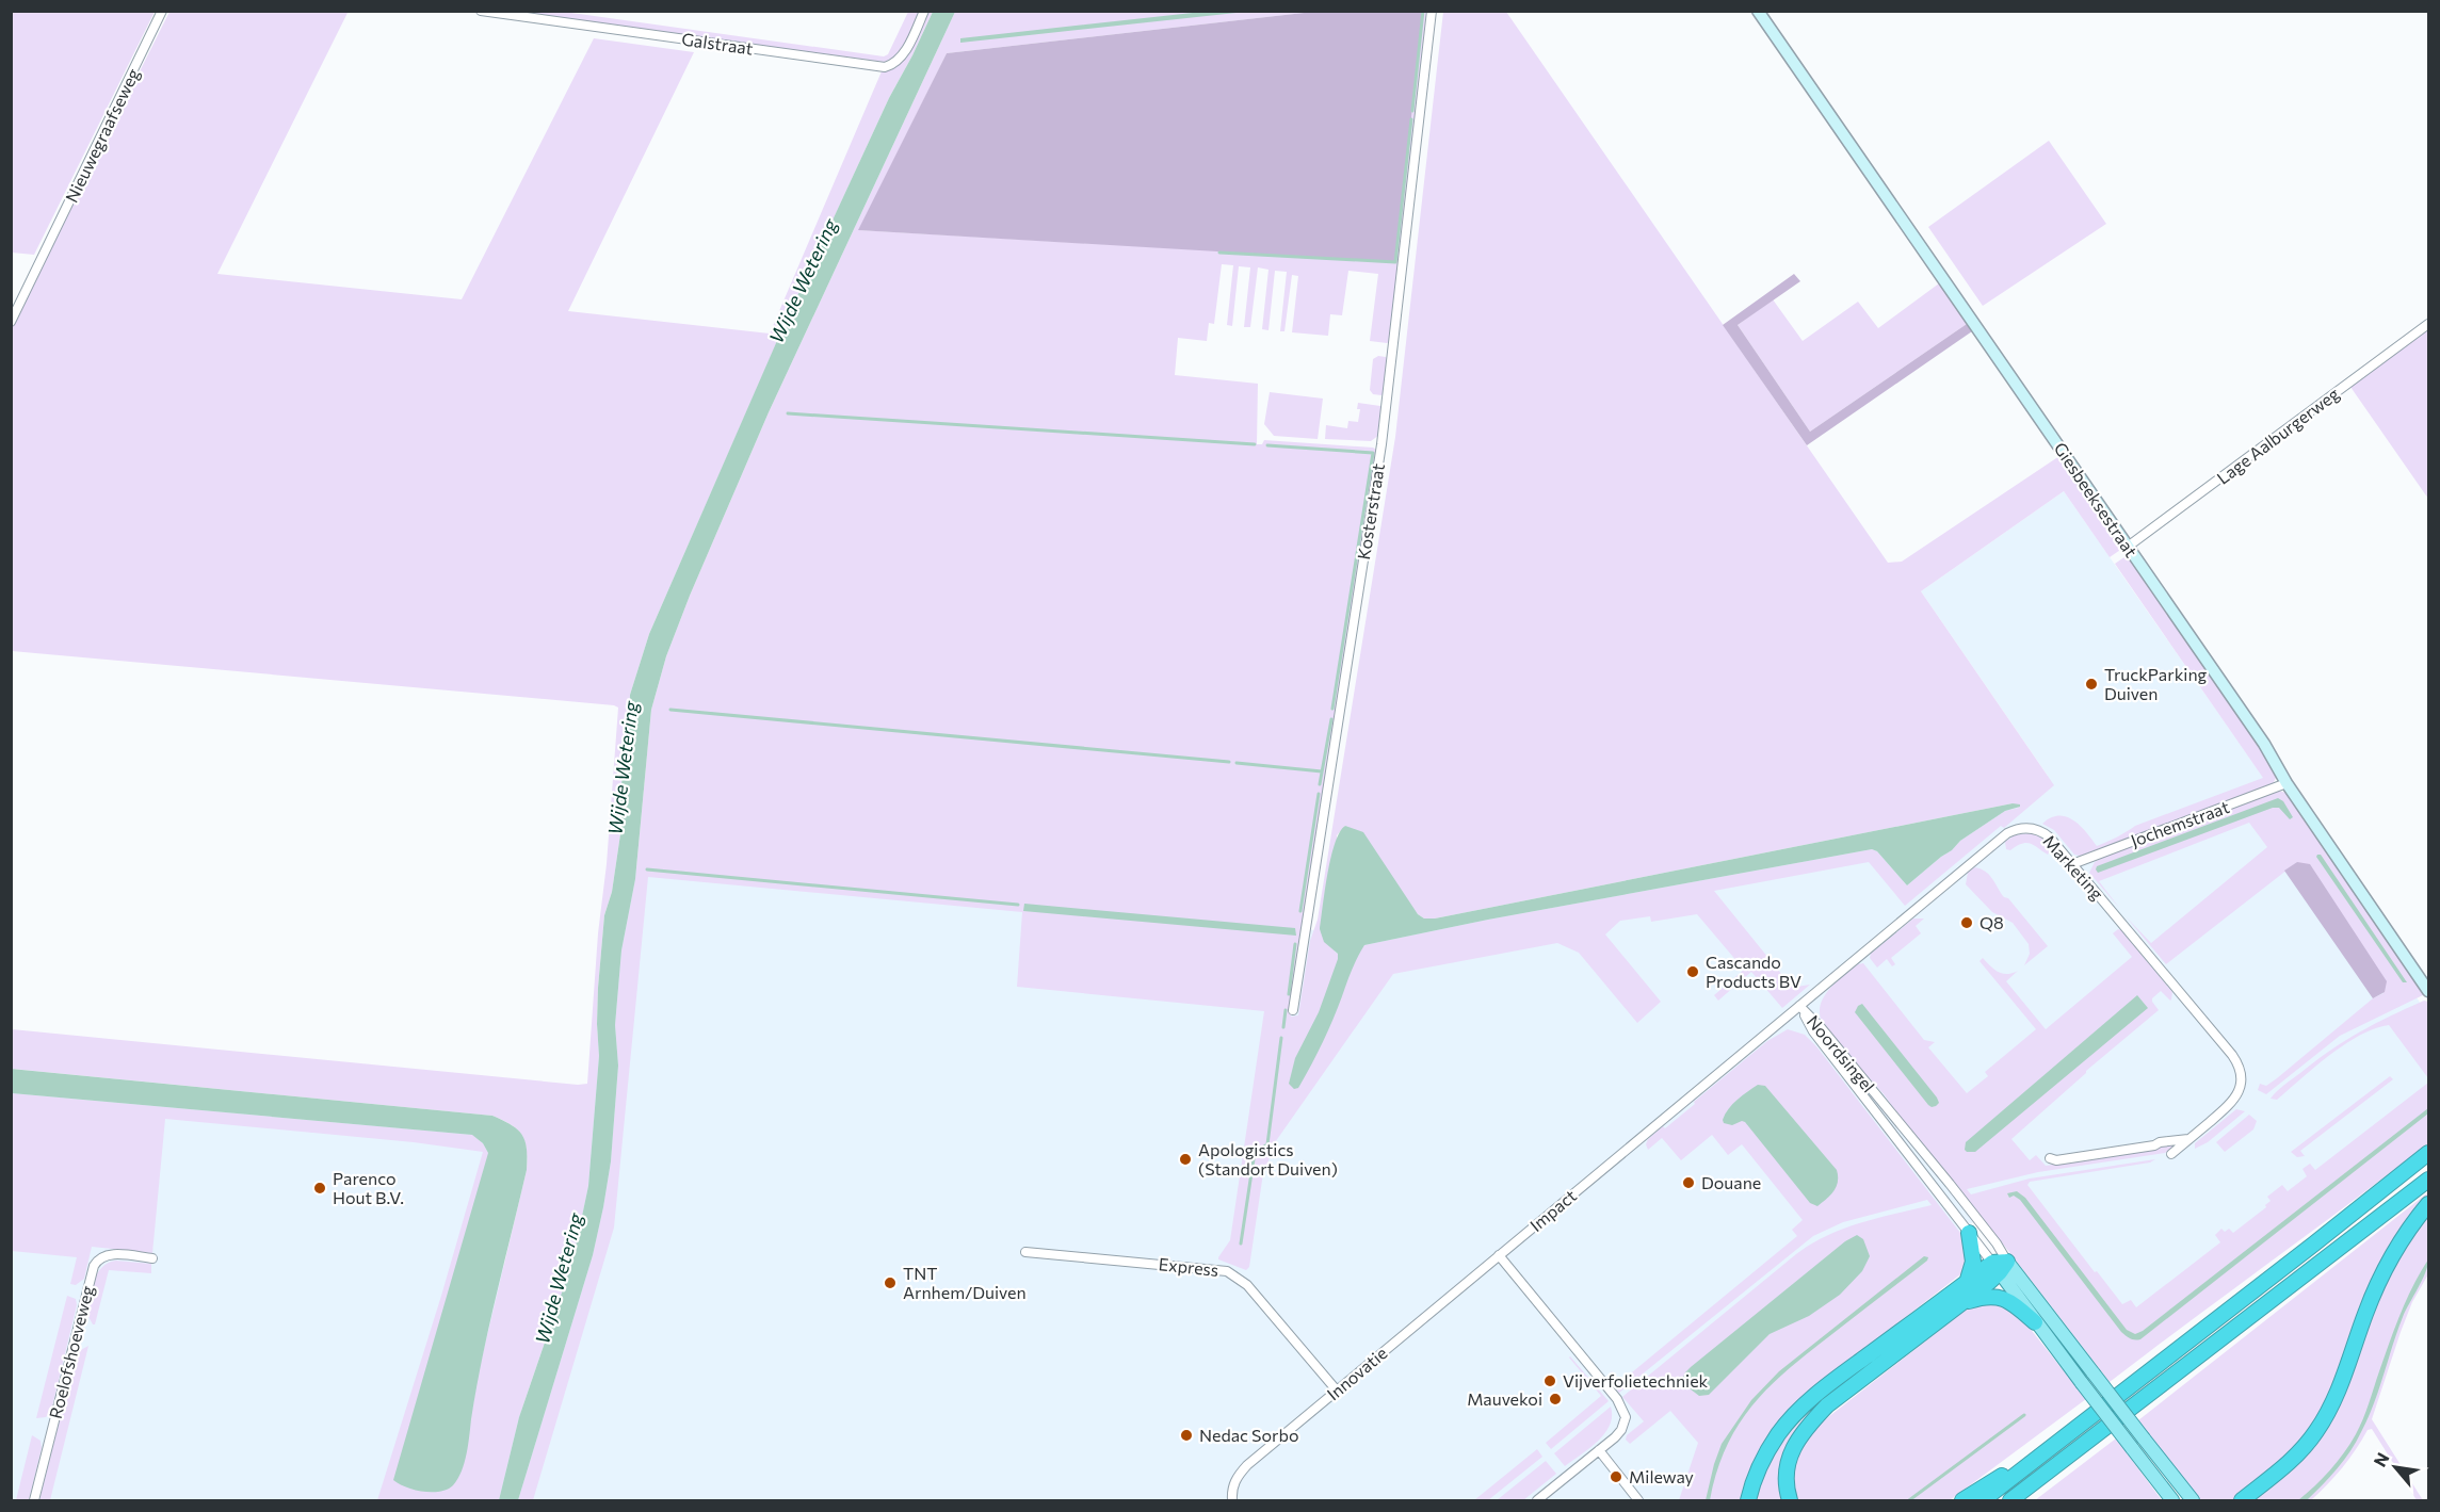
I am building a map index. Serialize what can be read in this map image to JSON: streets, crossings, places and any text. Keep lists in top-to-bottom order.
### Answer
{
  "streets": {
    "main road": ["Noordsingel"],
    "street": [
      "Galstraat",
      "Nieuwegraafseweg",
      "Lage Aalburgerweg",
      "Giesbeeksestraat",
      "Kosterstraat",
      "Jochemstraat",
      "Marketing",
      "Impact",
      "Express",
      "Roelofshoeveweg",
      "Innovatie"
    ]
  },
  "crossings": [
    ["Lage Aalburgerweg", "Giesbeeksestraat"],
    ["Giesbeeksestraat", "Jochemstraat"],
    ["Jochemstraat", "Marketing"],
    ["Marketing", "Noordsingel"],
    ["Marketing", "Impact"],
    ["Noordsingel", "Impact"],
    ["Impact", "Innovatie"],
    ["Express", "Innovatie"]
  ],
  "water": ["Wijde Wetering"],
  "places": [
    "TruckParking Duiven",
    "Q8",
    "Cascando Products BV",
    "Apologistics (Standort Duiven)",
    "Douane",
    "Parenco Hout B.V.",
    "TNT Arnhem/Duiven",
    "Vijverfolietechniek",
    "Mauvekoi",
    "Nedac Sorbo",
    "Mileway"
  ],
  "north": "top left"
}
